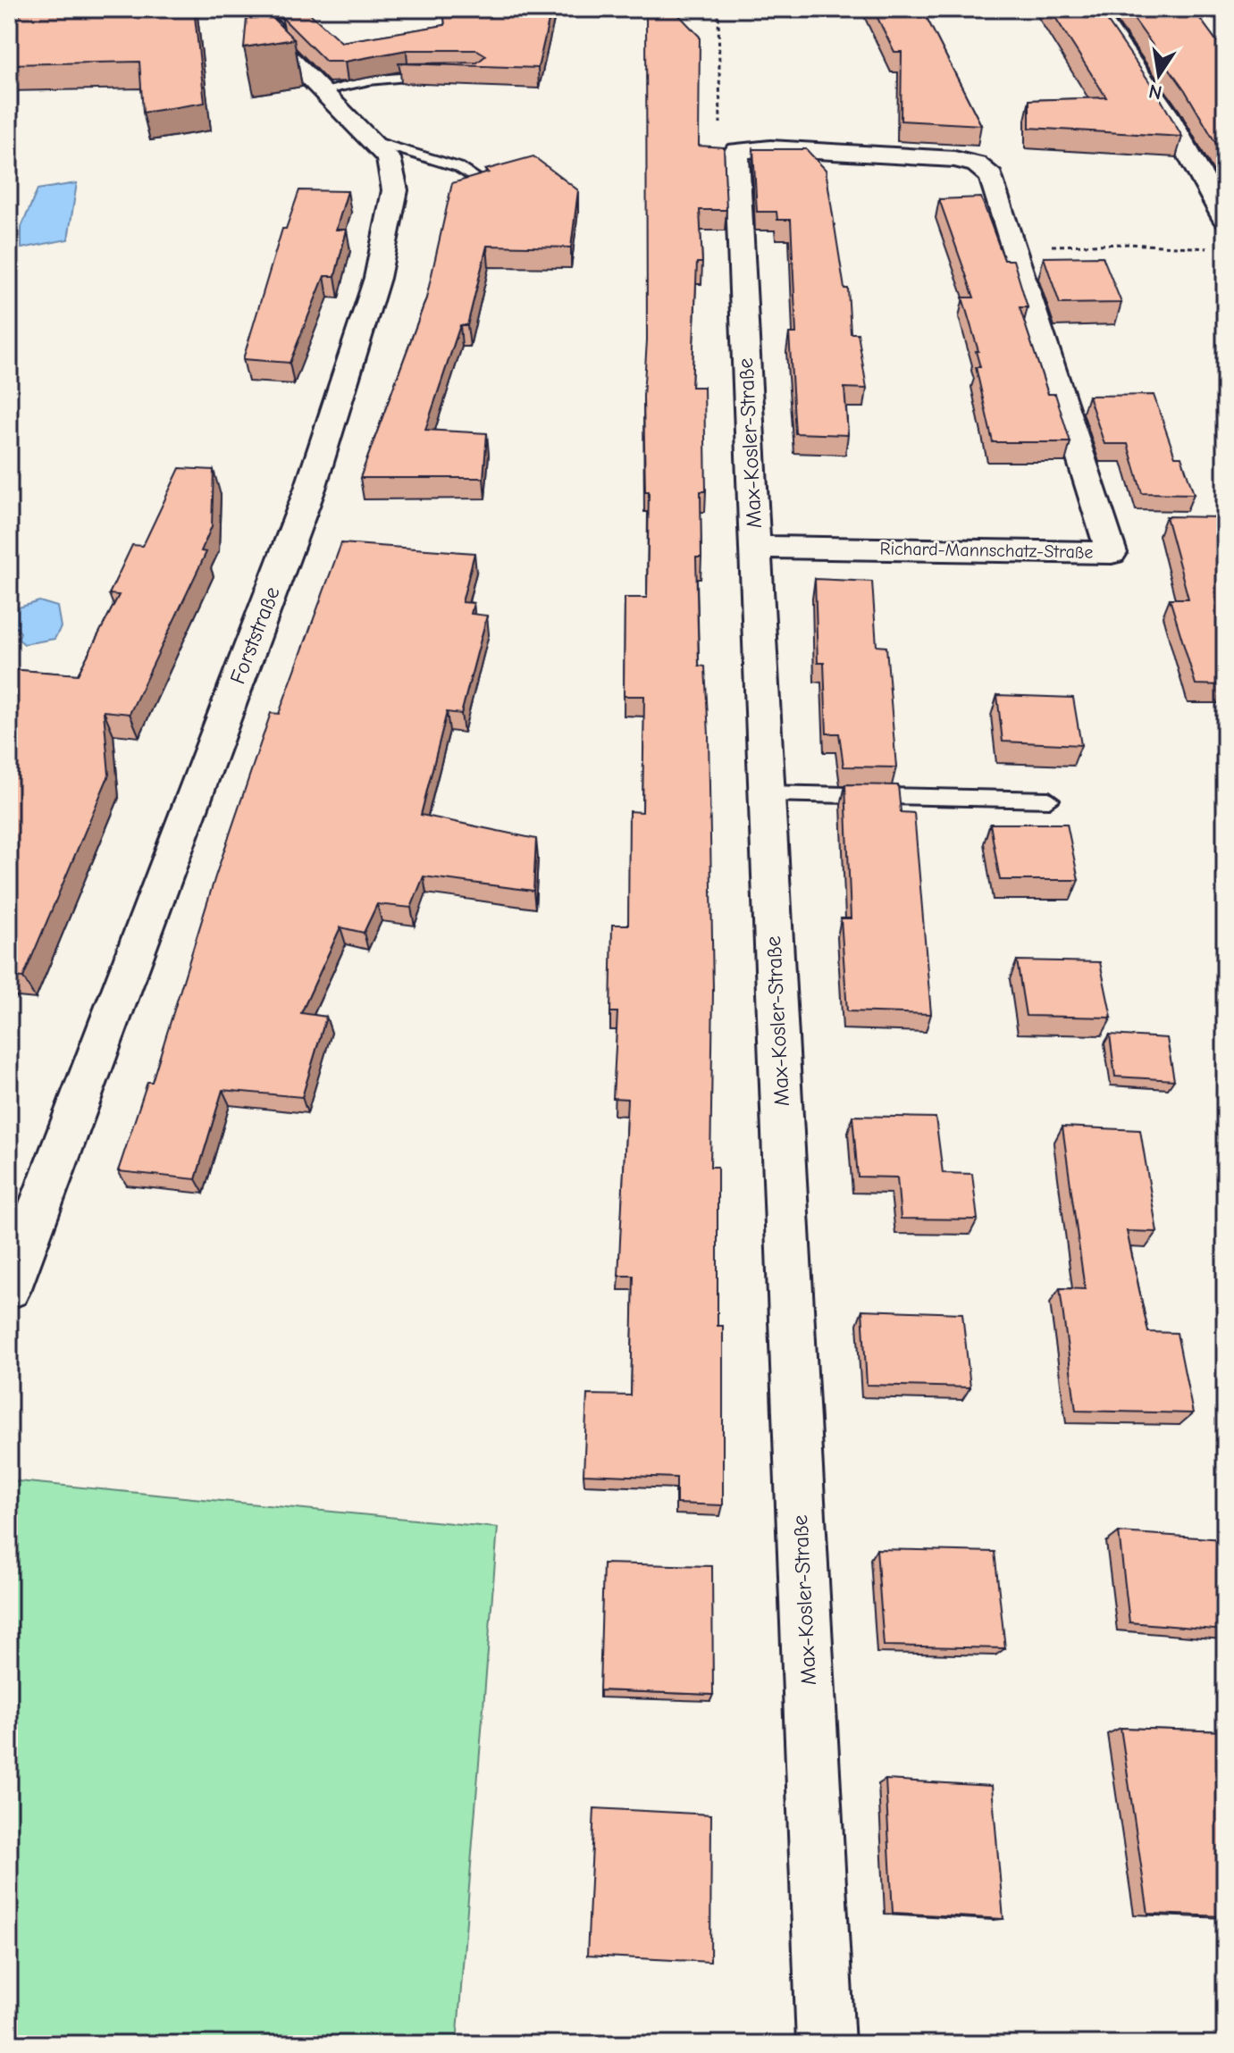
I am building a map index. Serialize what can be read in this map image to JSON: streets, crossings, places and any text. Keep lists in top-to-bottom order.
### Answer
{
  "streets": {
    "street": ["Max-Kosler-Straße", "Richard-Mannschatz-Straße", "Forststraße"]
  },
  "crossings": [
    ["Max-Kosler-Straße", "Richard-Mannschatz-Straße"]
  ],
  "north": "bottom"
}
